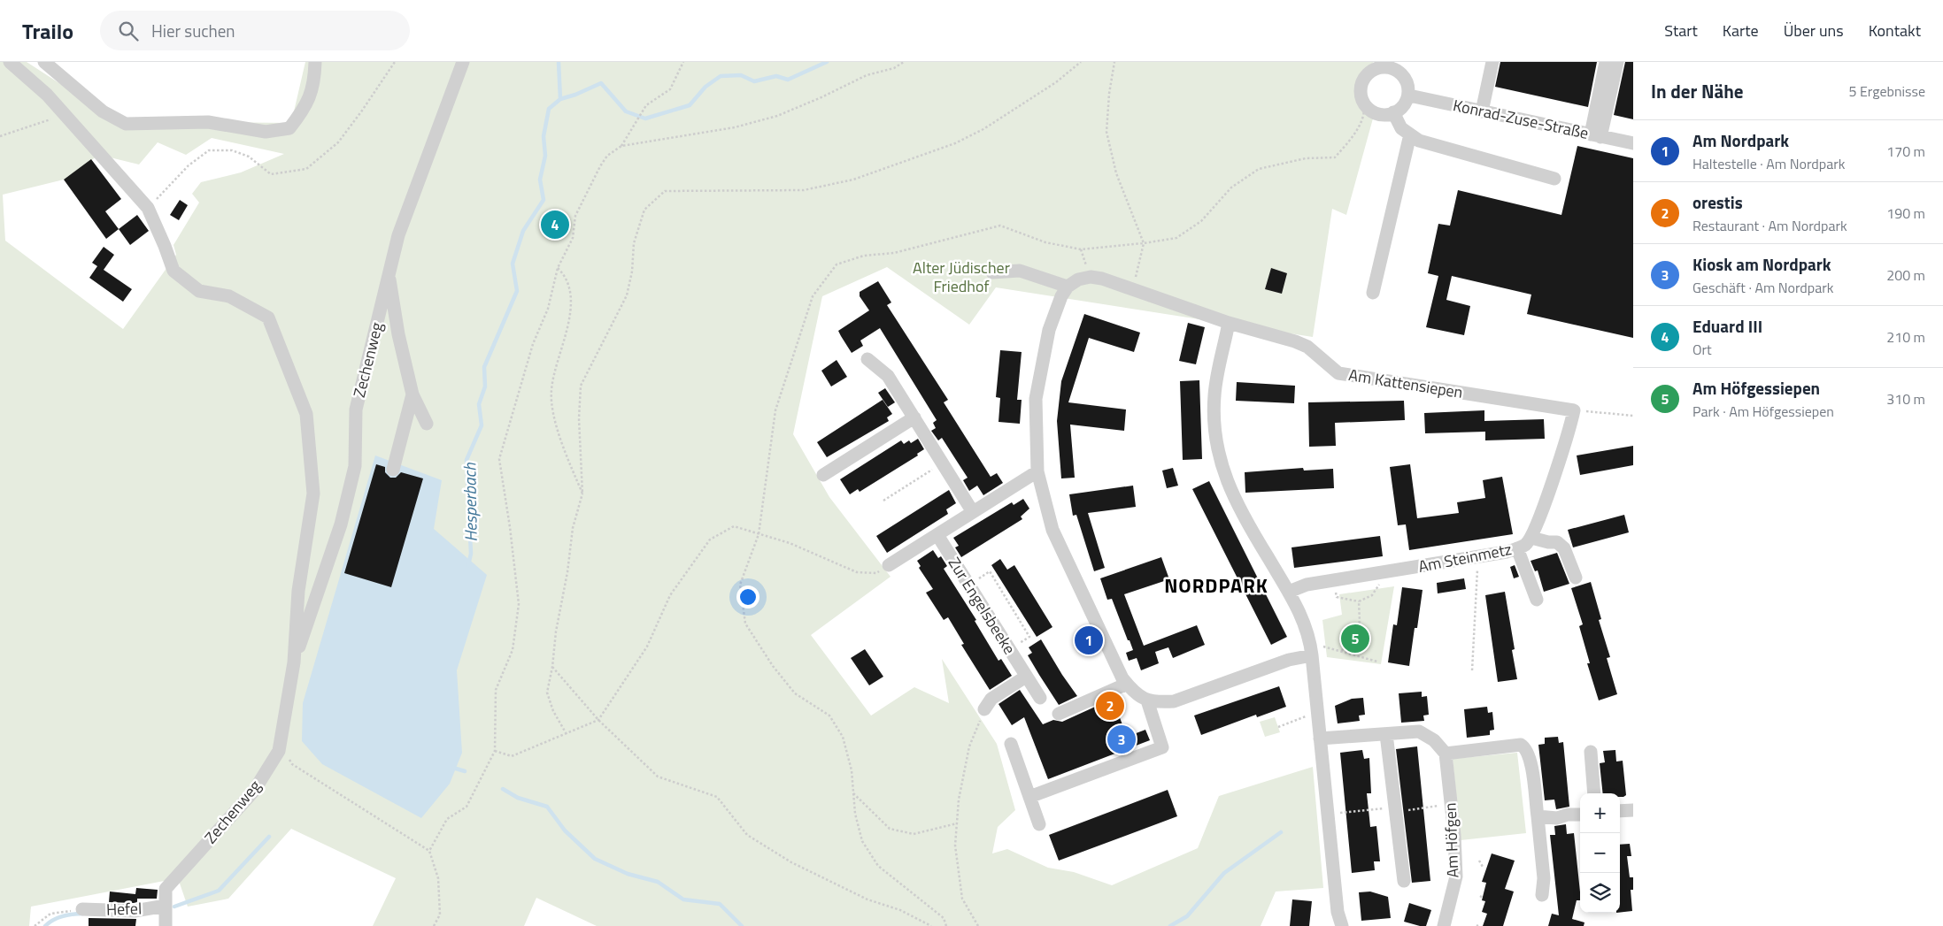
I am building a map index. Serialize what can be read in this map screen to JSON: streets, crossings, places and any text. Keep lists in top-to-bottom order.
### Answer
{
  "streets": {
    "street": [
      "Konrad-Zuse-Straße",
      "Zechenweg",
      "Am Kattensiepen",
      "Am Steinmetz",
      "Zur Engelsbeeke",
      "Am Höfgen",
      "Hefel"
    ]
  },
  "crossings": [
    ["Zechenweg", "Hefel"],
    ["Am Kattensiepen", "Am Steinmetz"]
  ],
  "districts": ["NORDPARK"],
  "water": ["Hesperbach"],
  "parks": ["Alter Jüdischer Friedhof"],
  "page": {
    "header": "Trailo",
    "search": "Hier suchen",
    "nav": [
      "Start",
      "Karte",
      "Über uns",
      "Kontakt"
    ],
    "heading": ["In der Nähe", "5 Ergebnisse"],
    "list": [
      {
        "mark": "1",
        "name": "Am Nordpark",
        "note": "Haltestelle · Am Nordpark",
        "value": "170 m"
      },
      {
        "mark": "2",
        "name": "orestis",
        "note": "Restaurant · Am Nordpark",
        "value": "190 m"
      },
      {
        "mark": "3",
        "name": "Kiosk am Nordpark",
        "note": "Geschäft · Am Nordpark",
        "value": "200 m"
      },
      {
        "mark": "4",
        "name": "Eduard III",
        "note": "Ort",
        "value": "210 m"
      },
      {
        "mark": "5",
        "name": "Am Höfgessiepen",
        "note": "Park · Am Höfgessiepen",
        "value": "310 m"
      }
    ],
    "pins": [
      "4",
      "5",
      "1",
      "2",
      "3"
    ],
    "map_buttons": ["+", "−"]
  }
}
